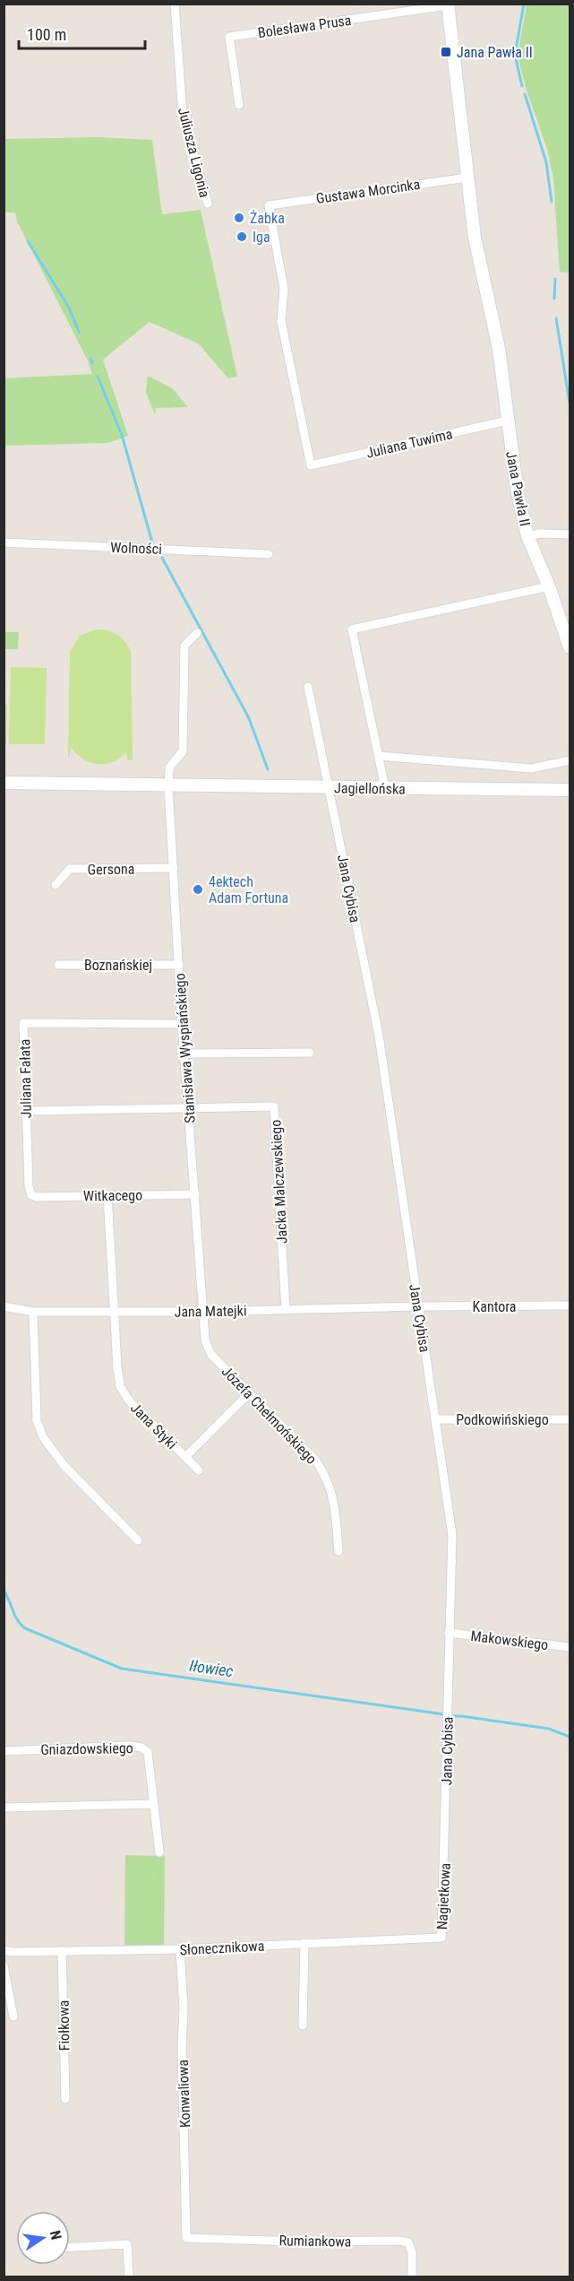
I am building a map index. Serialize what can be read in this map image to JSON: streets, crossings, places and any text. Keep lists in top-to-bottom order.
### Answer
{
  "streets": {
    "street": [
      "Bolesława Prusa",
      "Juliusza Ligonia",
      "Gustawa Morcinka",
      "Juliana Tuwima",
      "Jana Pawła II",
      "Wolności",
      "Jagiellońska",
      "Gersona",
      "Jana Cybisa",
      "Boznańskiej",
      "Stanisława Wyspiańskiego",
      "Juliana Fałata",
      "Jacka Malczewskiego",
      "Witkacego",
      "Kantora",
      "Jana Matejki",
      "Józefa Chełmońskiego",
      "Podkowińskiego",
      "Jana Styki",
      "Makowskiego",
      "Gniazdowskiego",
      "Nagietkowa",
      "Słonecznikowa",
      "Fiołkowa",
      "Konwaliowa",
      "Rumiankowa"
    ]
  },
  "crossings": [
    ["Bolesława Prusa", "Jana Pawła II"],
    ["Gustawa Morcinka", "Juliana Tuwima"],
    ["Gustawa Morcinka", "Jana Pawła II"],
    ["Juliana Tuwima", "Jana Pawła II"],
    ["Jagiellońska", "Jana Cybisa"],
    ["Jagiellońska", "Stanisława Wyspiańskiego"],
    ["Gersona", "Stanisława Wyspiańskiego"],
    ["Jana Cybisa", "Kantora"],
    ["Jana Cybisa", "Jana Matejki"],
    ["Jana Cybisa", "Podkowińskiego"],
    ["Jana Cybisa", "Makowskiego"],
    ["Jana Cybisa", "Nagietkowa"],
    ["Boznańskiej", "Stanisława Wyspiańskiego"],
    ["Stanisława Wyspiańskiego", "Juliana Fałata"],
    ["Stanisława Wyspiańskiego", "Jacka Malczewskiego"],
    ["Stanisława Wyspiańskiego", "Witkacego"],
    ["Stanisława Wyspiańskiego", "Jana Matejki"],
    ["Stanisława Wyspiańskiego", "Józefa Chełmońskiego"],
    ["Juliana Fałata", "Witkacego"],
    ["Jacka Malczewskiego", "Jana Matejki"],
    ["Witkacego", "Jana Styki"],
    ["Kantora", "Jana Matejki"],
    ["Jana Matejki", "Józefa Chełmońskiego"],
    ["Jana Matejki", "Jana Styki"],
    ["Nagietkowa", "Słonecznikowa"],
    ["Słonecznikowa", "Fiołkowa"],
    ["Słonecznikowa", "Konwaliowa"],
    ["Konwaliowa", "Rumiankowa"]
  ],
  "water": ["Iłowiec"],
  "places": {
    "transit": ["Jana Pawła II"],
    "other": ["Żabka", "Iga", "4ektech Adam Fortuna"]
  },
  "scale_bar": "100 m",
  "north": "right"
}
